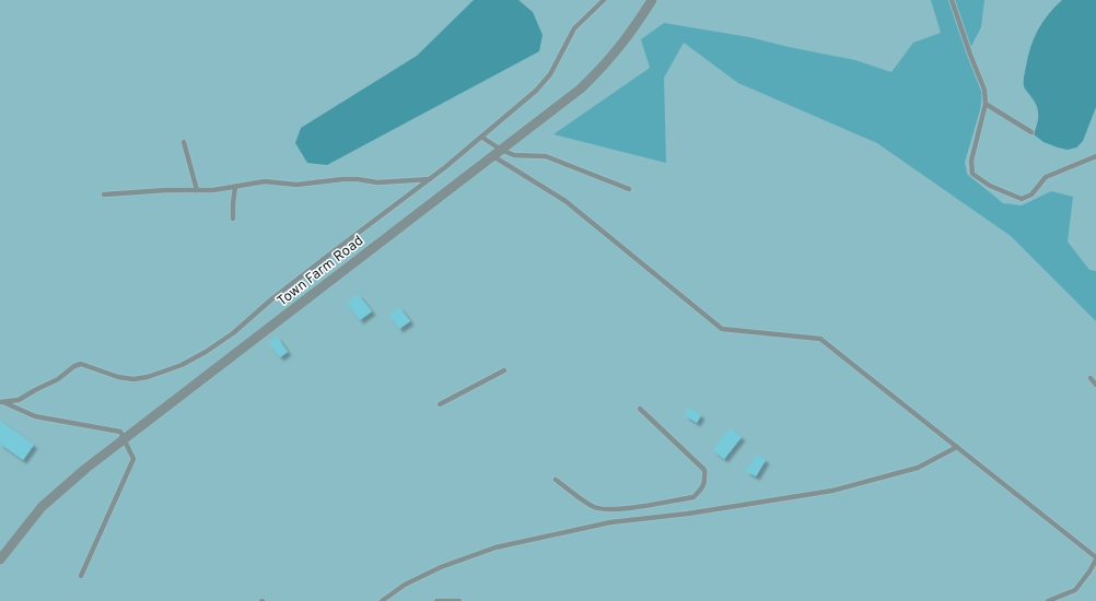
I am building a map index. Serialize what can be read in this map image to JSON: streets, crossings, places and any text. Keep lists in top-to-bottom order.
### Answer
{
  "streets": {
    "street": ["Town Farm Road"]
  }
}
